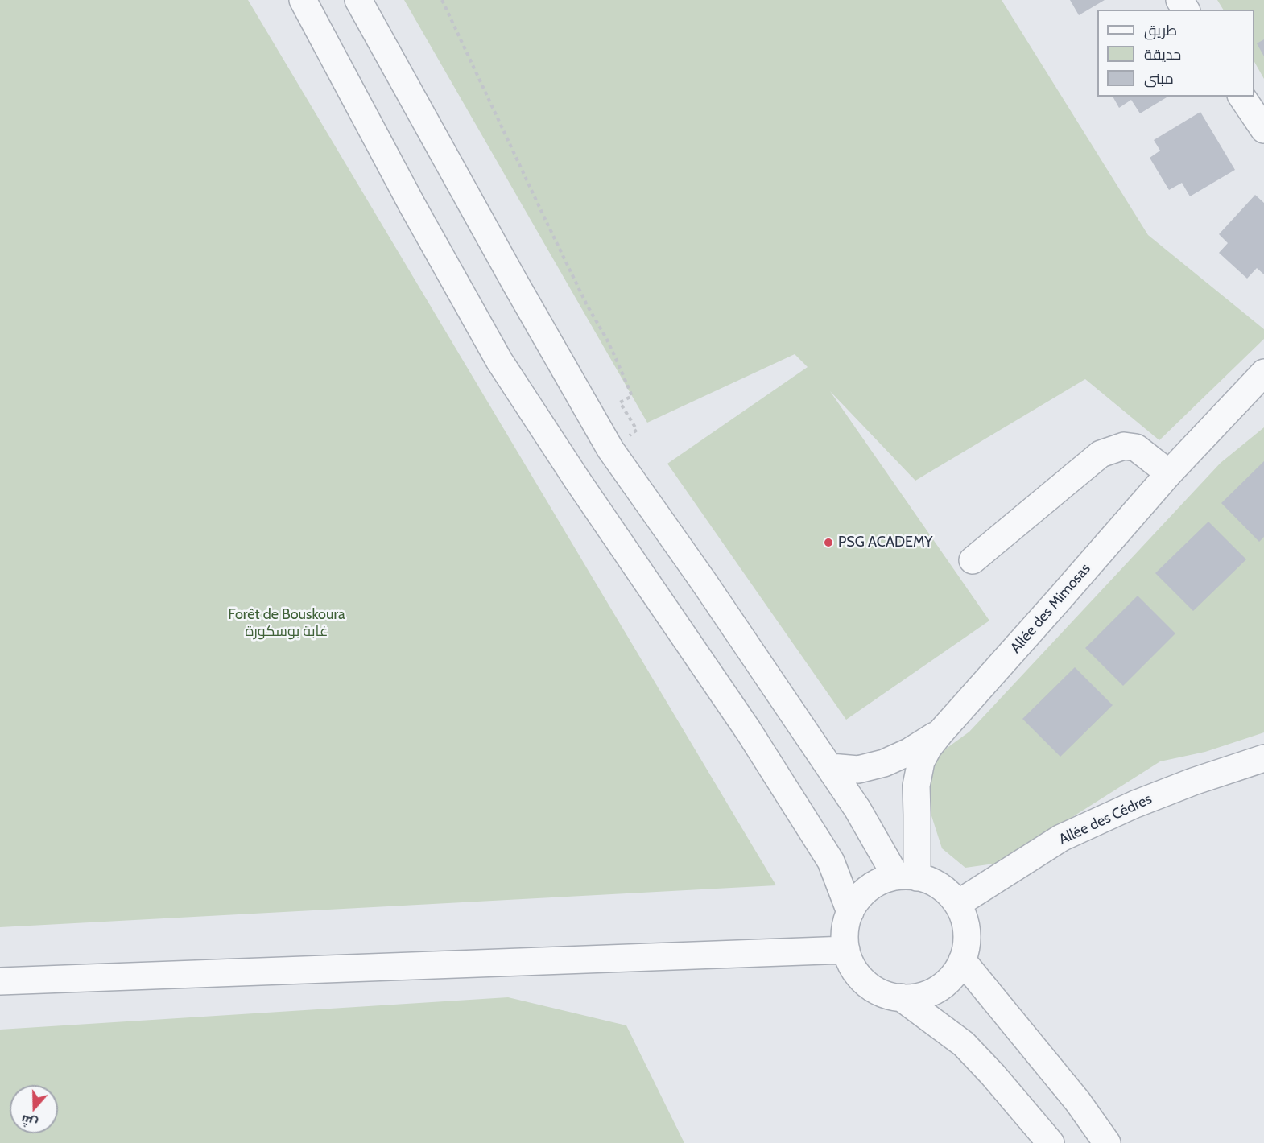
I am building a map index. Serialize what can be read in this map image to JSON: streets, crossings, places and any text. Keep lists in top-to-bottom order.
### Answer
{
  "streets": {
    "street": ["Allée des Mimosas", "Allée des Cédres"]
  },
  "crossings": [
    ["Allée des Mimosas", "Allée des Cédres"]
  ],
  "parks": ["Forêt de Bouskoura غابة بوسكورة"],
  "places": ["PSG ACADEMY"],
  "legend": ["طريق", "حديقة", "مبنى"],
  "north": "bottom"
}
